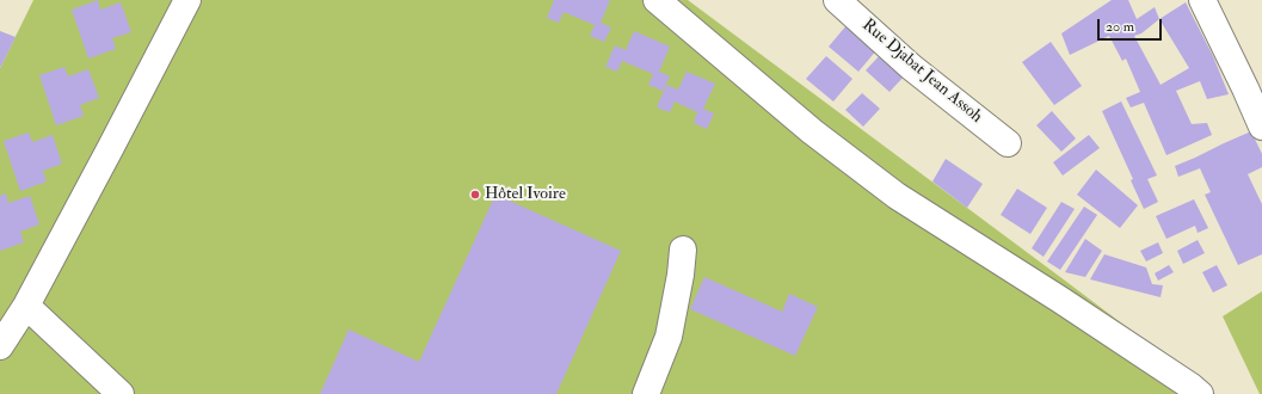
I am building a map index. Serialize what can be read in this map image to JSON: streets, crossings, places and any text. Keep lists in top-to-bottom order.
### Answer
{
  "streets": {
    "street": ["Rue Djabat Jean Assoh"]
  },
  "places": ["Hôtel Ivoire"],
  "scale_bar": "20 m"
}
